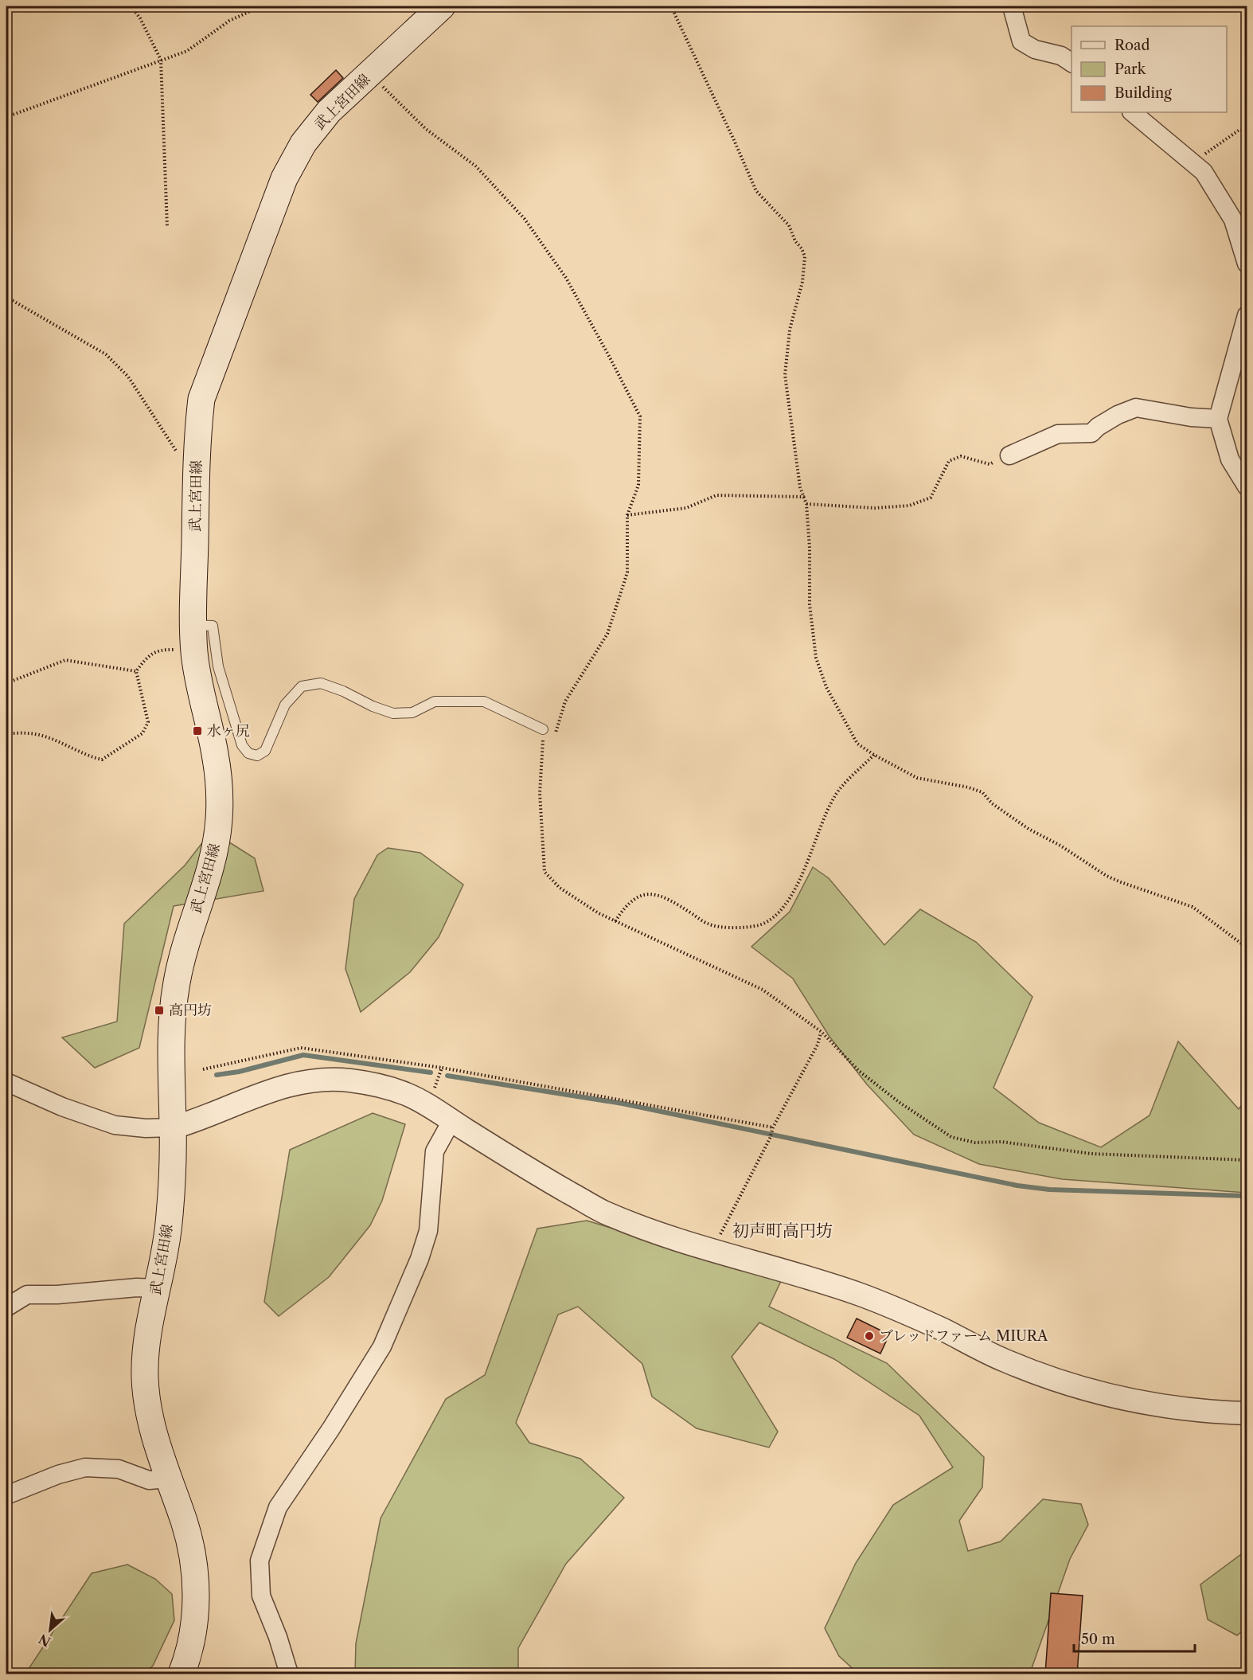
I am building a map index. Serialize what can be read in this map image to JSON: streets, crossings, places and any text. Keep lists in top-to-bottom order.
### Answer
{
  "streets": {
    "main road": ["武上宮田線"]
  },
  "districts": ["初声町高円坊"],
  "places": {
    "transit": ["水ヶ尻", "高円坊"],
    "other": ["ブレッドファーム MIURA"]
  },
  "legend": ["Road", "Park", "Building"],
  "scale_bar": "50 m",
  "north": "bottom left"
}
